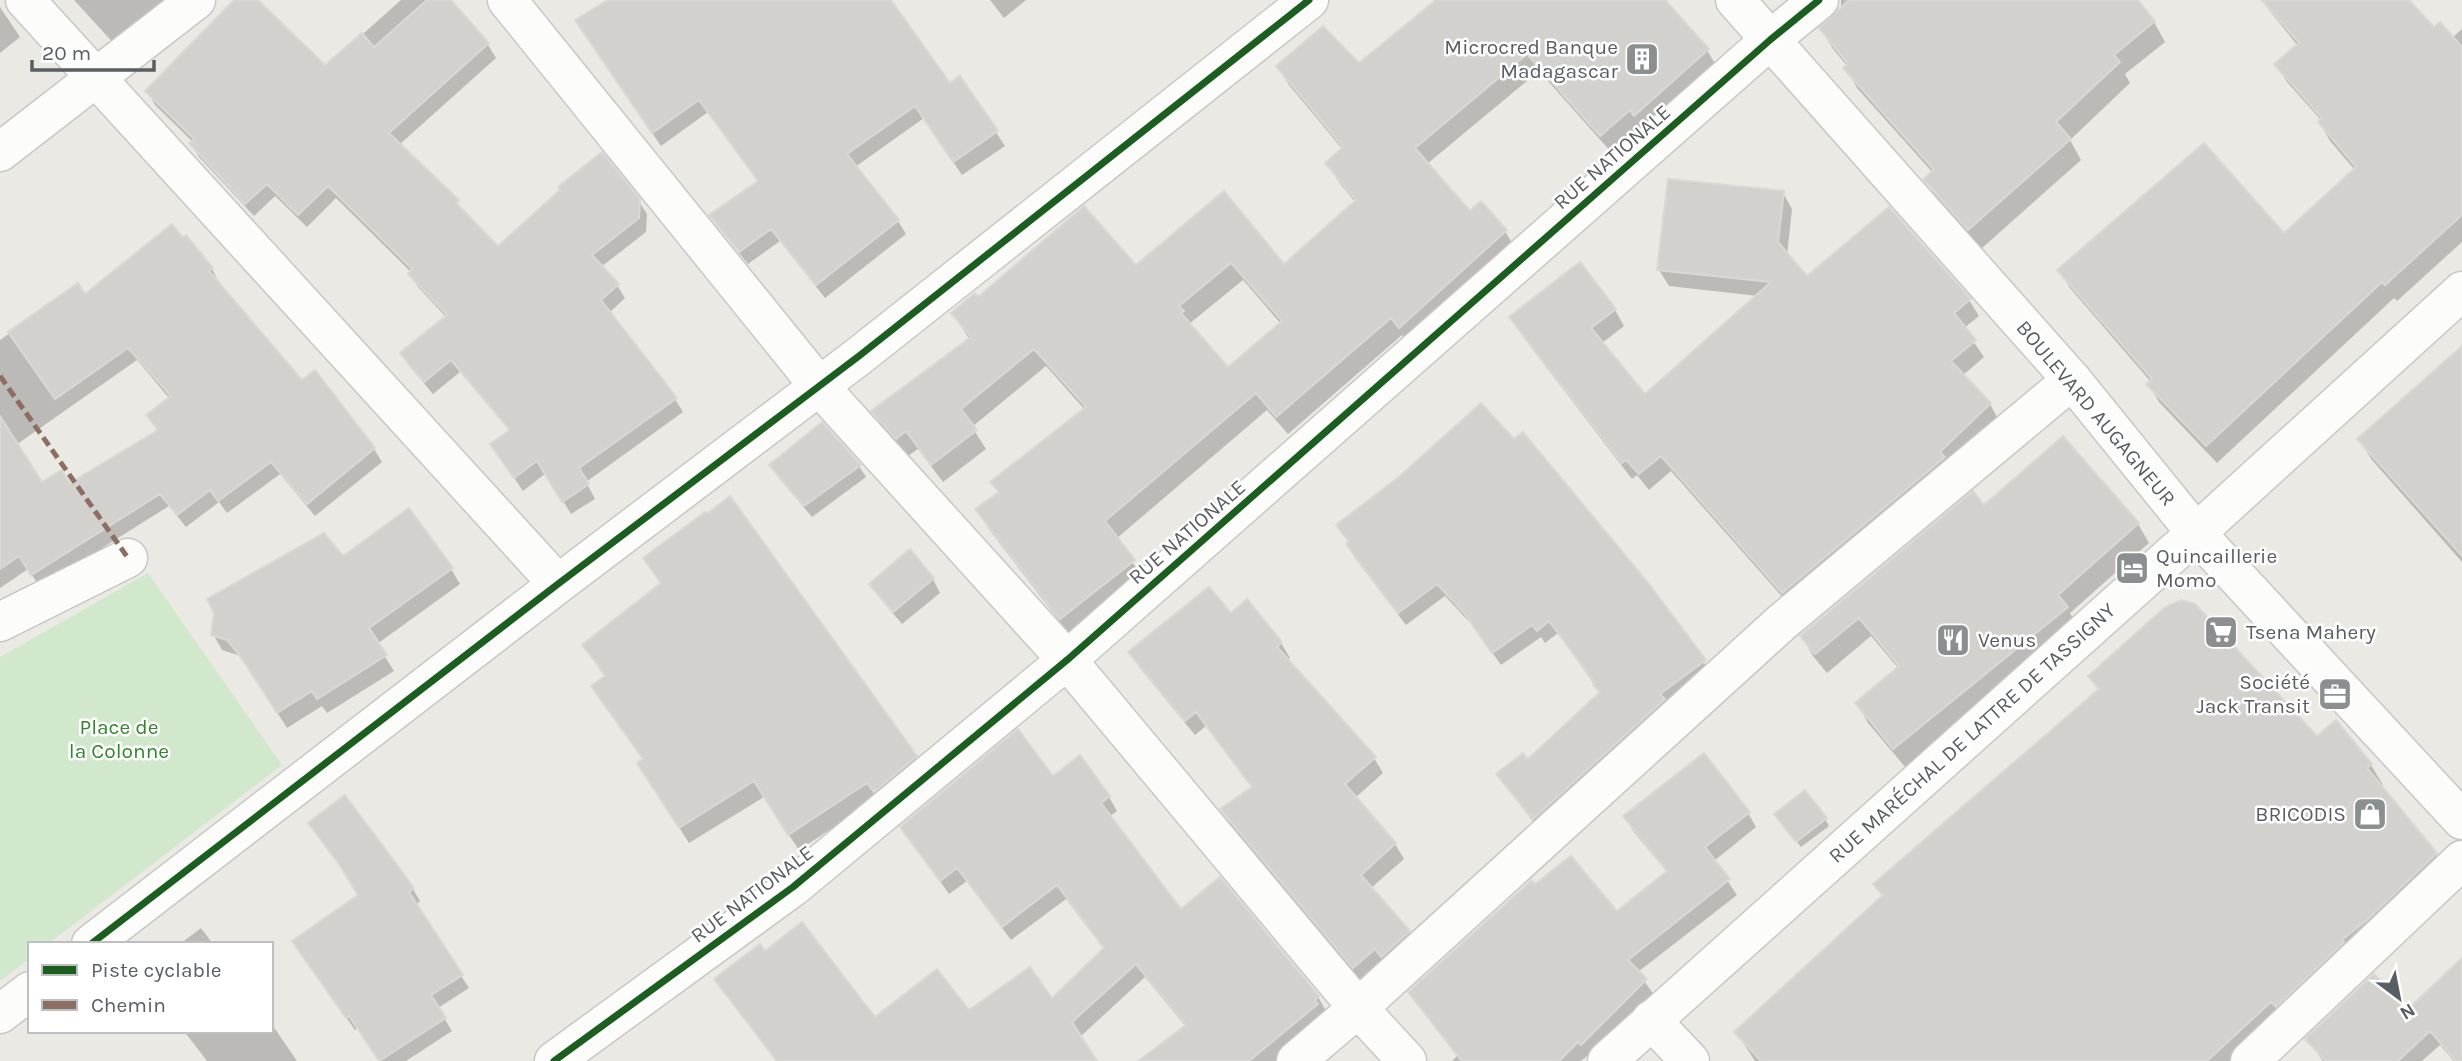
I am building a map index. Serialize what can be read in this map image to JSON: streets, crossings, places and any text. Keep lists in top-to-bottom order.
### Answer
{
  "streets": {
    "street": ["RUE NATIONALE", "BOULEVARD AUGAGNEUR", "RUE MARÉCHAL DE LATTRE DE TASSIGNY"]
  },
  "crossings": [
    ["RUE NATIONALE", "BOULEVARD AUGAGNEUR"],
    ["BOULEVARD AUGAGNEUR", "RUE MARÉCHAL DE LATTRE DE TASSIGNY"]
  ],
  "parks": ["Place de la Colonne"],
  "places": {
    "building": ["Microcred Banque Madagascar"],
    "hotel": ["Quincaillerie Momo"],
    "supermarket": ["Tsena Mahery"],
    "restaurant": ["Venus"],
    "office": ["Société Jack Transit"],
    "shop": ["BRICODIS"]
  },
  "legend": ["Piste cyclable", "Chemin"],
  "scale_bar": "20 m",
  "north": "bottom right"
}
